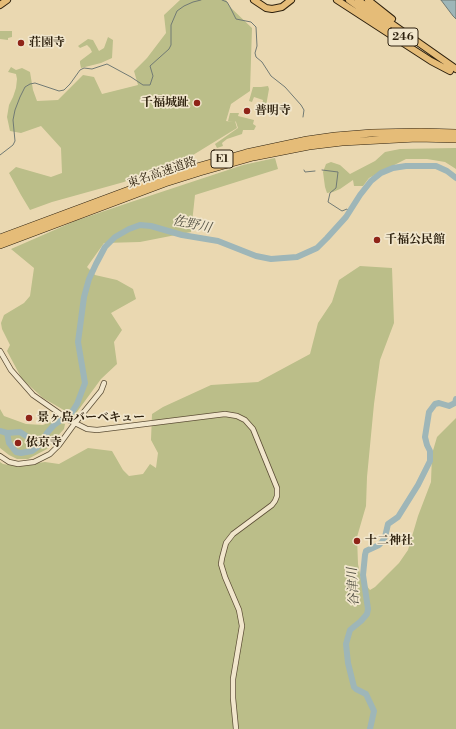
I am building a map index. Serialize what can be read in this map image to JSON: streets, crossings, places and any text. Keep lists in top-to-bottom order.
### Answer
{
  "streets": {
    "highway": ["E1", "東名高速道路"],
    "main road": ["246"]
  },
  "water": ["佐野川", "谷津川"],
  "places": [
    "荘園寺",
    "千福城趾",
    "普明寺",
    "千福公民館",
    "景ヶ島バーベキュー",
    "依京寺",
    "十二神社"
  ]
}
